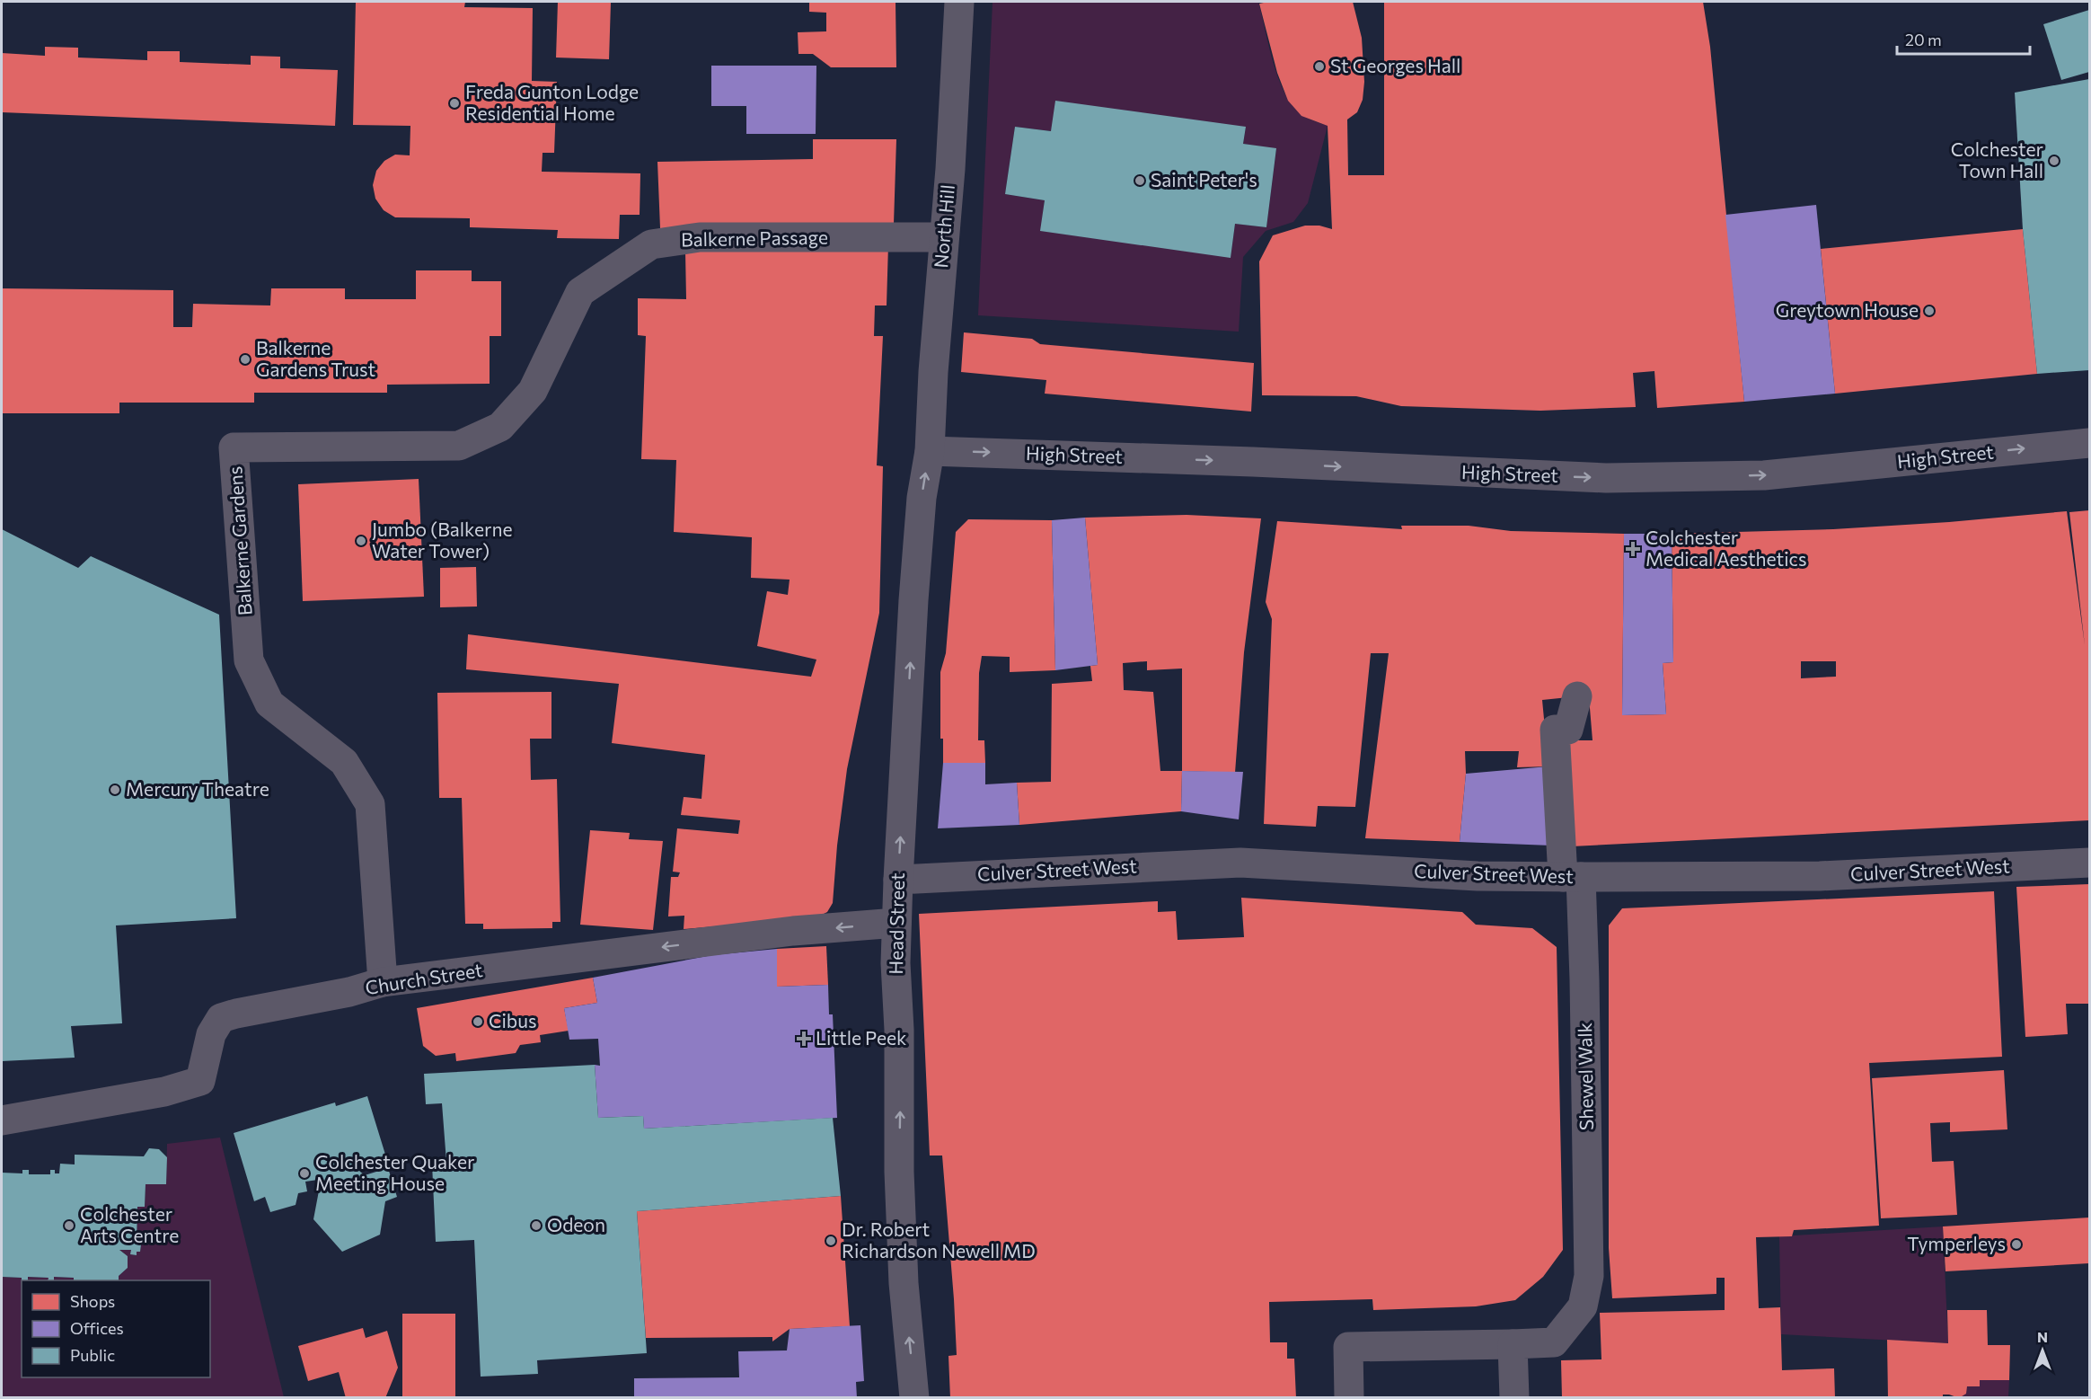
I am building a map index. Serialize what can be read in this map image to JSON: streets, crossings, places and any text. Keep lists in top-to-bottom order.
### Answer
{
  "streets": {
    "street": [
      "North Hill",
      "Balkerne Passage",
      "High Street",
      "Balkerne Gardens",
      "Culver Street West",
      "Head Street",
      "Church Street",
      "Shewel Walk"
    ]
  },
  "crossings": [
    ["North Hill", "Balkerne Passage"],
    ["North Hill", "High Street"],
    ["North Hill", "Head Street"],
    ["Balkerne Passage", "Balkerne Gardens"],
    ["High Street", "Head Street"],
    ["Balkerne Gardens", "Church Street"],
    ["Culver Street West", "Head Street"],
    ["Culver Street West", "Shewel Walk"],
    ["Head Street", "Church Street"]
  ],
  "one_way": ["High Street", "Head Street", "Church Street"],
  "places": {
    "other": [
      "St Georges Hall",
      "Freda Gunton Lodge Residential Home",
      "Colchester Town Hall",
      "Saint Peter's",
      "Greytown House",
      "Balkerne Gardens Trust",
      "Jumbo (Balkerne Water Tower)",
      "Mercury Theatre",
      "Cibus",
      "Colchester Quaker Meeting House",
      "Colchester Arts Centre",
      "Odeon",
      "Dr. Robert Richardson Newell MD",
      "Tymperleys"
    ],
    "health": ["Colchester Medical Aesthetics", "Little Peek"]
  },
  "legend": ["Shops", "Offices", "Public"],
  "scale_bar": "20 m",
  "north": "top"
}
